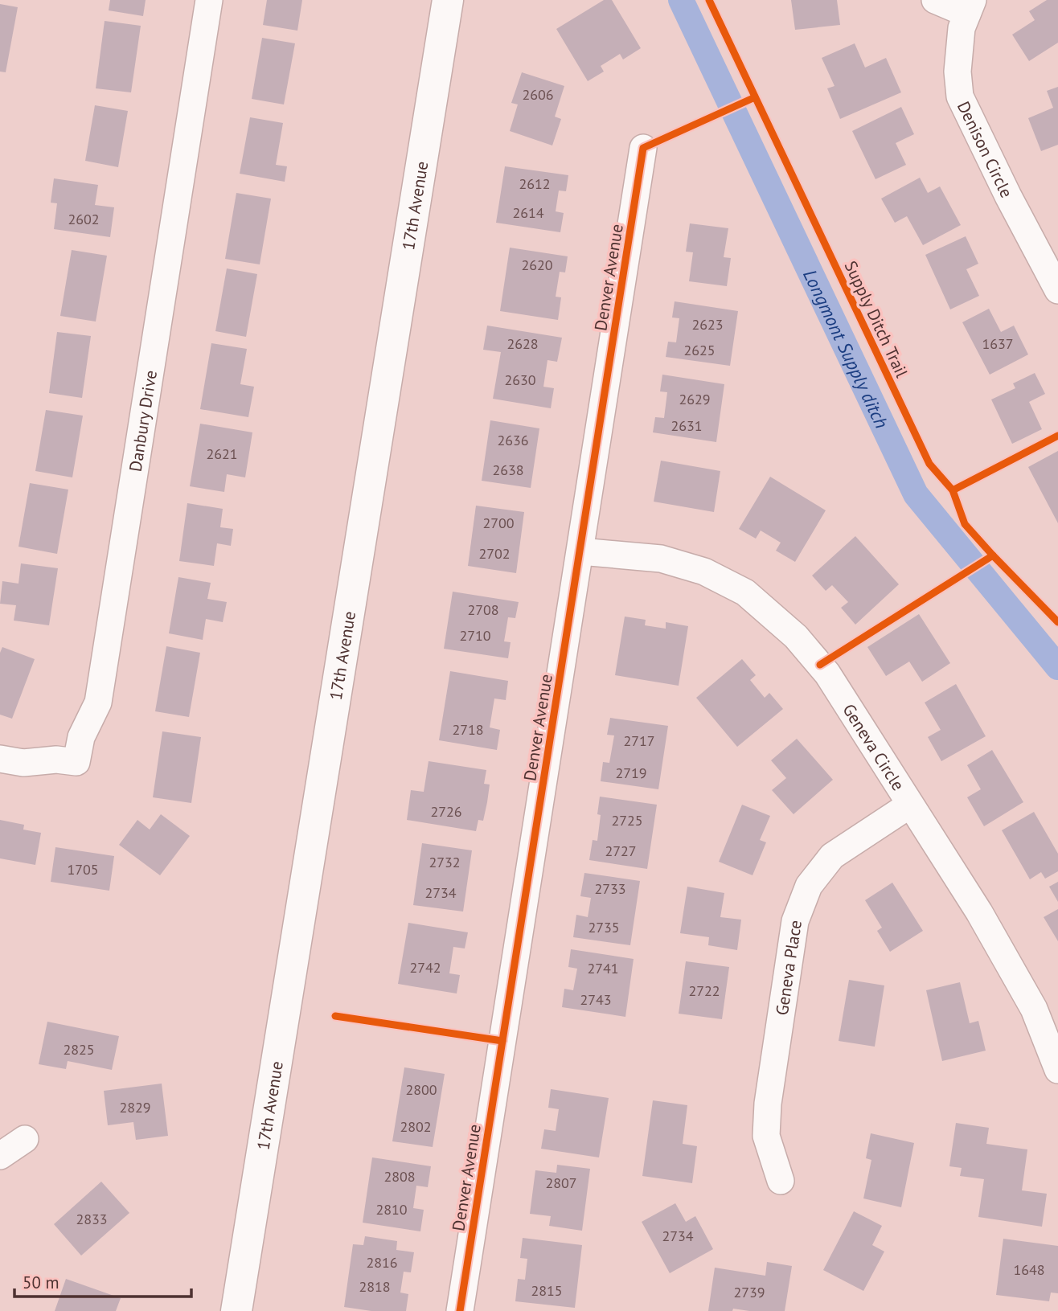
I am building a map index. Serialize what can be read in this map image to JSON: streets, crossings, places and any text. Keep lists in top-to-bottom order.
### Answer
{
  "streets": {
    "main road": ["17th Avenue"],
    "street": [
      "Denison Circle",
      "Denver Avenue",
      "Danbury Drive",
      "Geneva Circle",
      "Geneva Place"
    ],
    "cycle path": ["Supply Ditch Trail"]
  },
  "crossings": [
    ["Denver Avenue", "Geneva Circle"],
    ["Geneva Circle", "Geneva Place"]
  ],
  "water": ["Longmont Supply ditch"],
  "house_numbers": [
    "2606",
    "2612",
    "2614",
    "2602",
    "2620",
    "2623",
    "2628",
    "1637",
    "2625",
    "2630",
    "2629",
    "2631",
    "2636",
    "2621",
    "2638",
    "2700",
    "2702",
    "2708",
    "2710",
    "2718",
    "2717",
    "2719",
    "2726",
    "2725",
    "2727",
    "2732",
    "1705",
    "2733",
    "2734",
    "2735",
    "2742",
    "2741",
    "2722",
    "2743",
    "2825",
    "2800",
    "2829",
    "2802",
    "2808",
    "2807",
    "2810",
    "2833",
    "2734",
    "2816",
    "1648",
    "2818",
    "2815",
    "2739"
  ],
  "scale_bar": "50 m"
}
